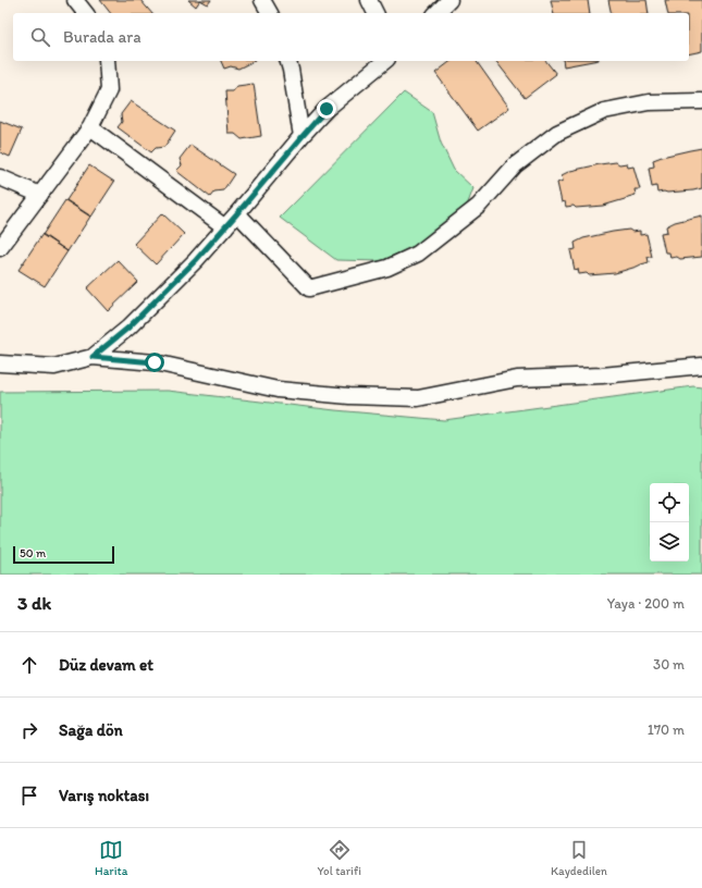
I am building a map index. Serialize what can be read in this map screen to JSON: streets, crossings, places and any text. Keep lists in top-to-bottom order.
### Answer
{
  "scale_bar": "50 m",
  "page": {
    "search": "Burada ara",
    "scale": "50 m",
    "heading": ["3 dk", "Yaya · 200 m"],
    "list": [
      ["Düz devam et", "30 m"],
      ["Sağa dön", "170 m"],
      "Varış noktası"
    ],
    "nav": ["Harita", "Yol tarifi", "Kaydedilen"]
  }
}
